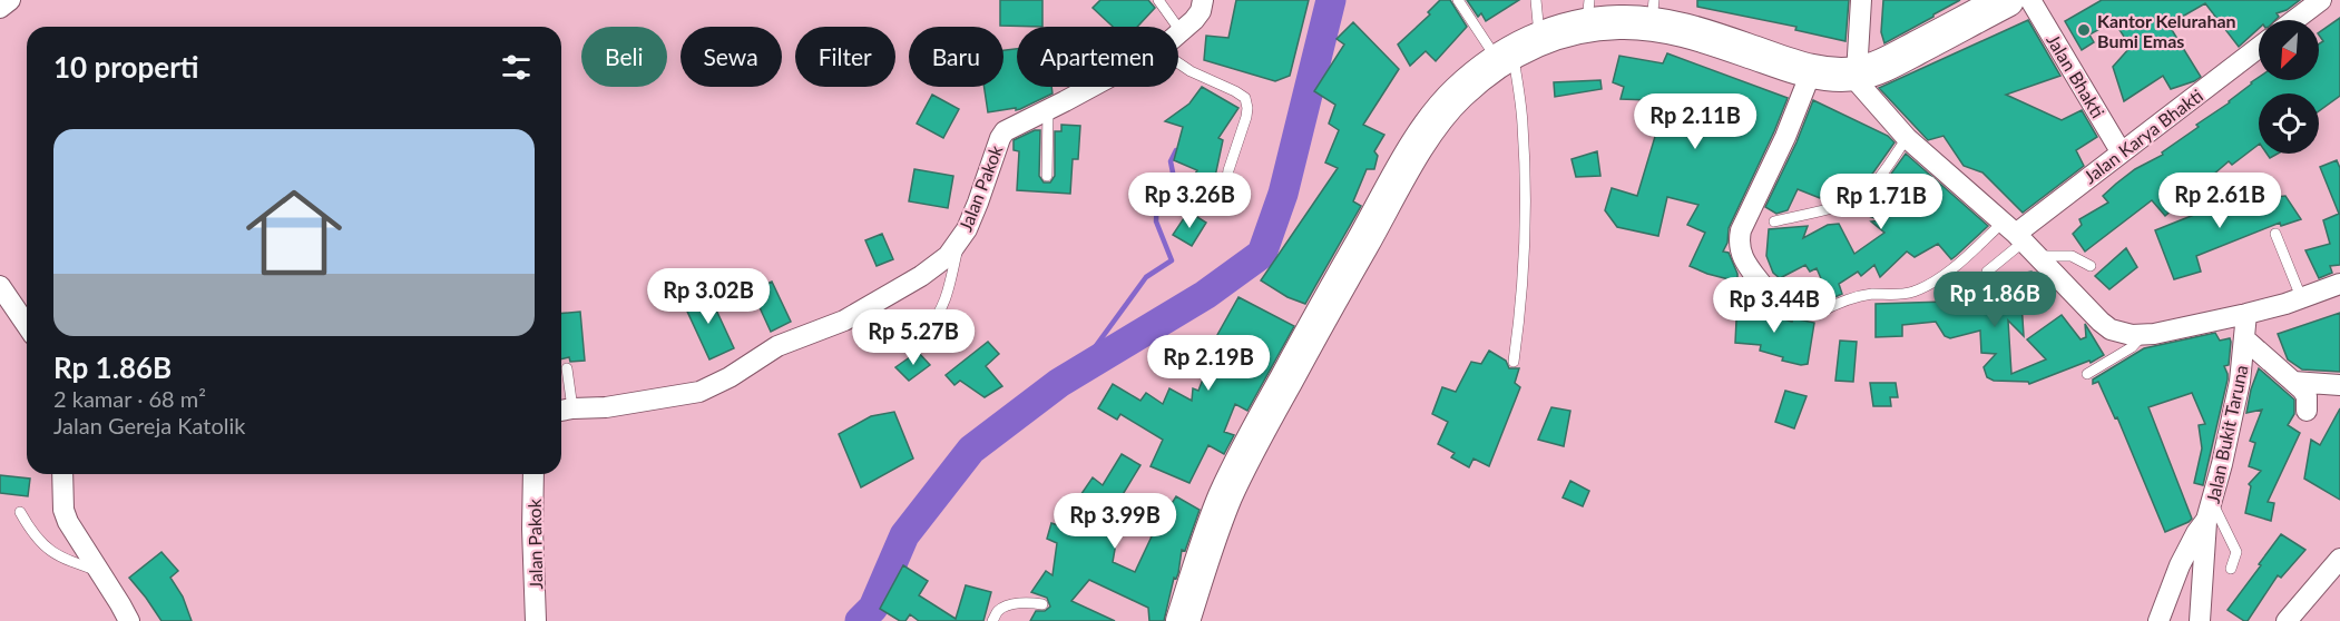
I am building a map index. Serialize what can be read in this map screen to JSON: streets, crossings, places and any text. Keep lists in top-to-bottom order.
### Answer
{
  "streets": {
    "street": [
      "Jalan Bhakti",
      "Jalan Karya Bhakti",
      "Jalan Pakok",
      "Jalan Bukit Taruna"
    ]
  },
  "crossings": [
    ["Jalan Bhakti", "Jalan Karya Bhakti"]
  ],
  "places": ["Kantor Kelurahan Bumi Emas"],
  "north": "bottom left",
  "page": {
    "chip": [
      "Beli",
      "Sewa",
      "Filter",
      "Baru",
      "Apartemen"
    ],
    "heading": "10 properti",
    "price": [
      "Rp 2.11B",
      "Rp 3.26B",
      "Rp 2.61B",
      "Rp 1.71B",
      "Rp 3.02B",
      "Rp 1.86B",
      "Rp 3.44B",
      "Rp 5.27B",
      "Rp 2.19B",
      "Rp 3.99B"
    ],
    "list": [
      {
        "name": "Rp 1.86B",
        "note": "2 kamar · 68 m² · Jalan Gereja Katolik"
      }
    ]
  }
}
